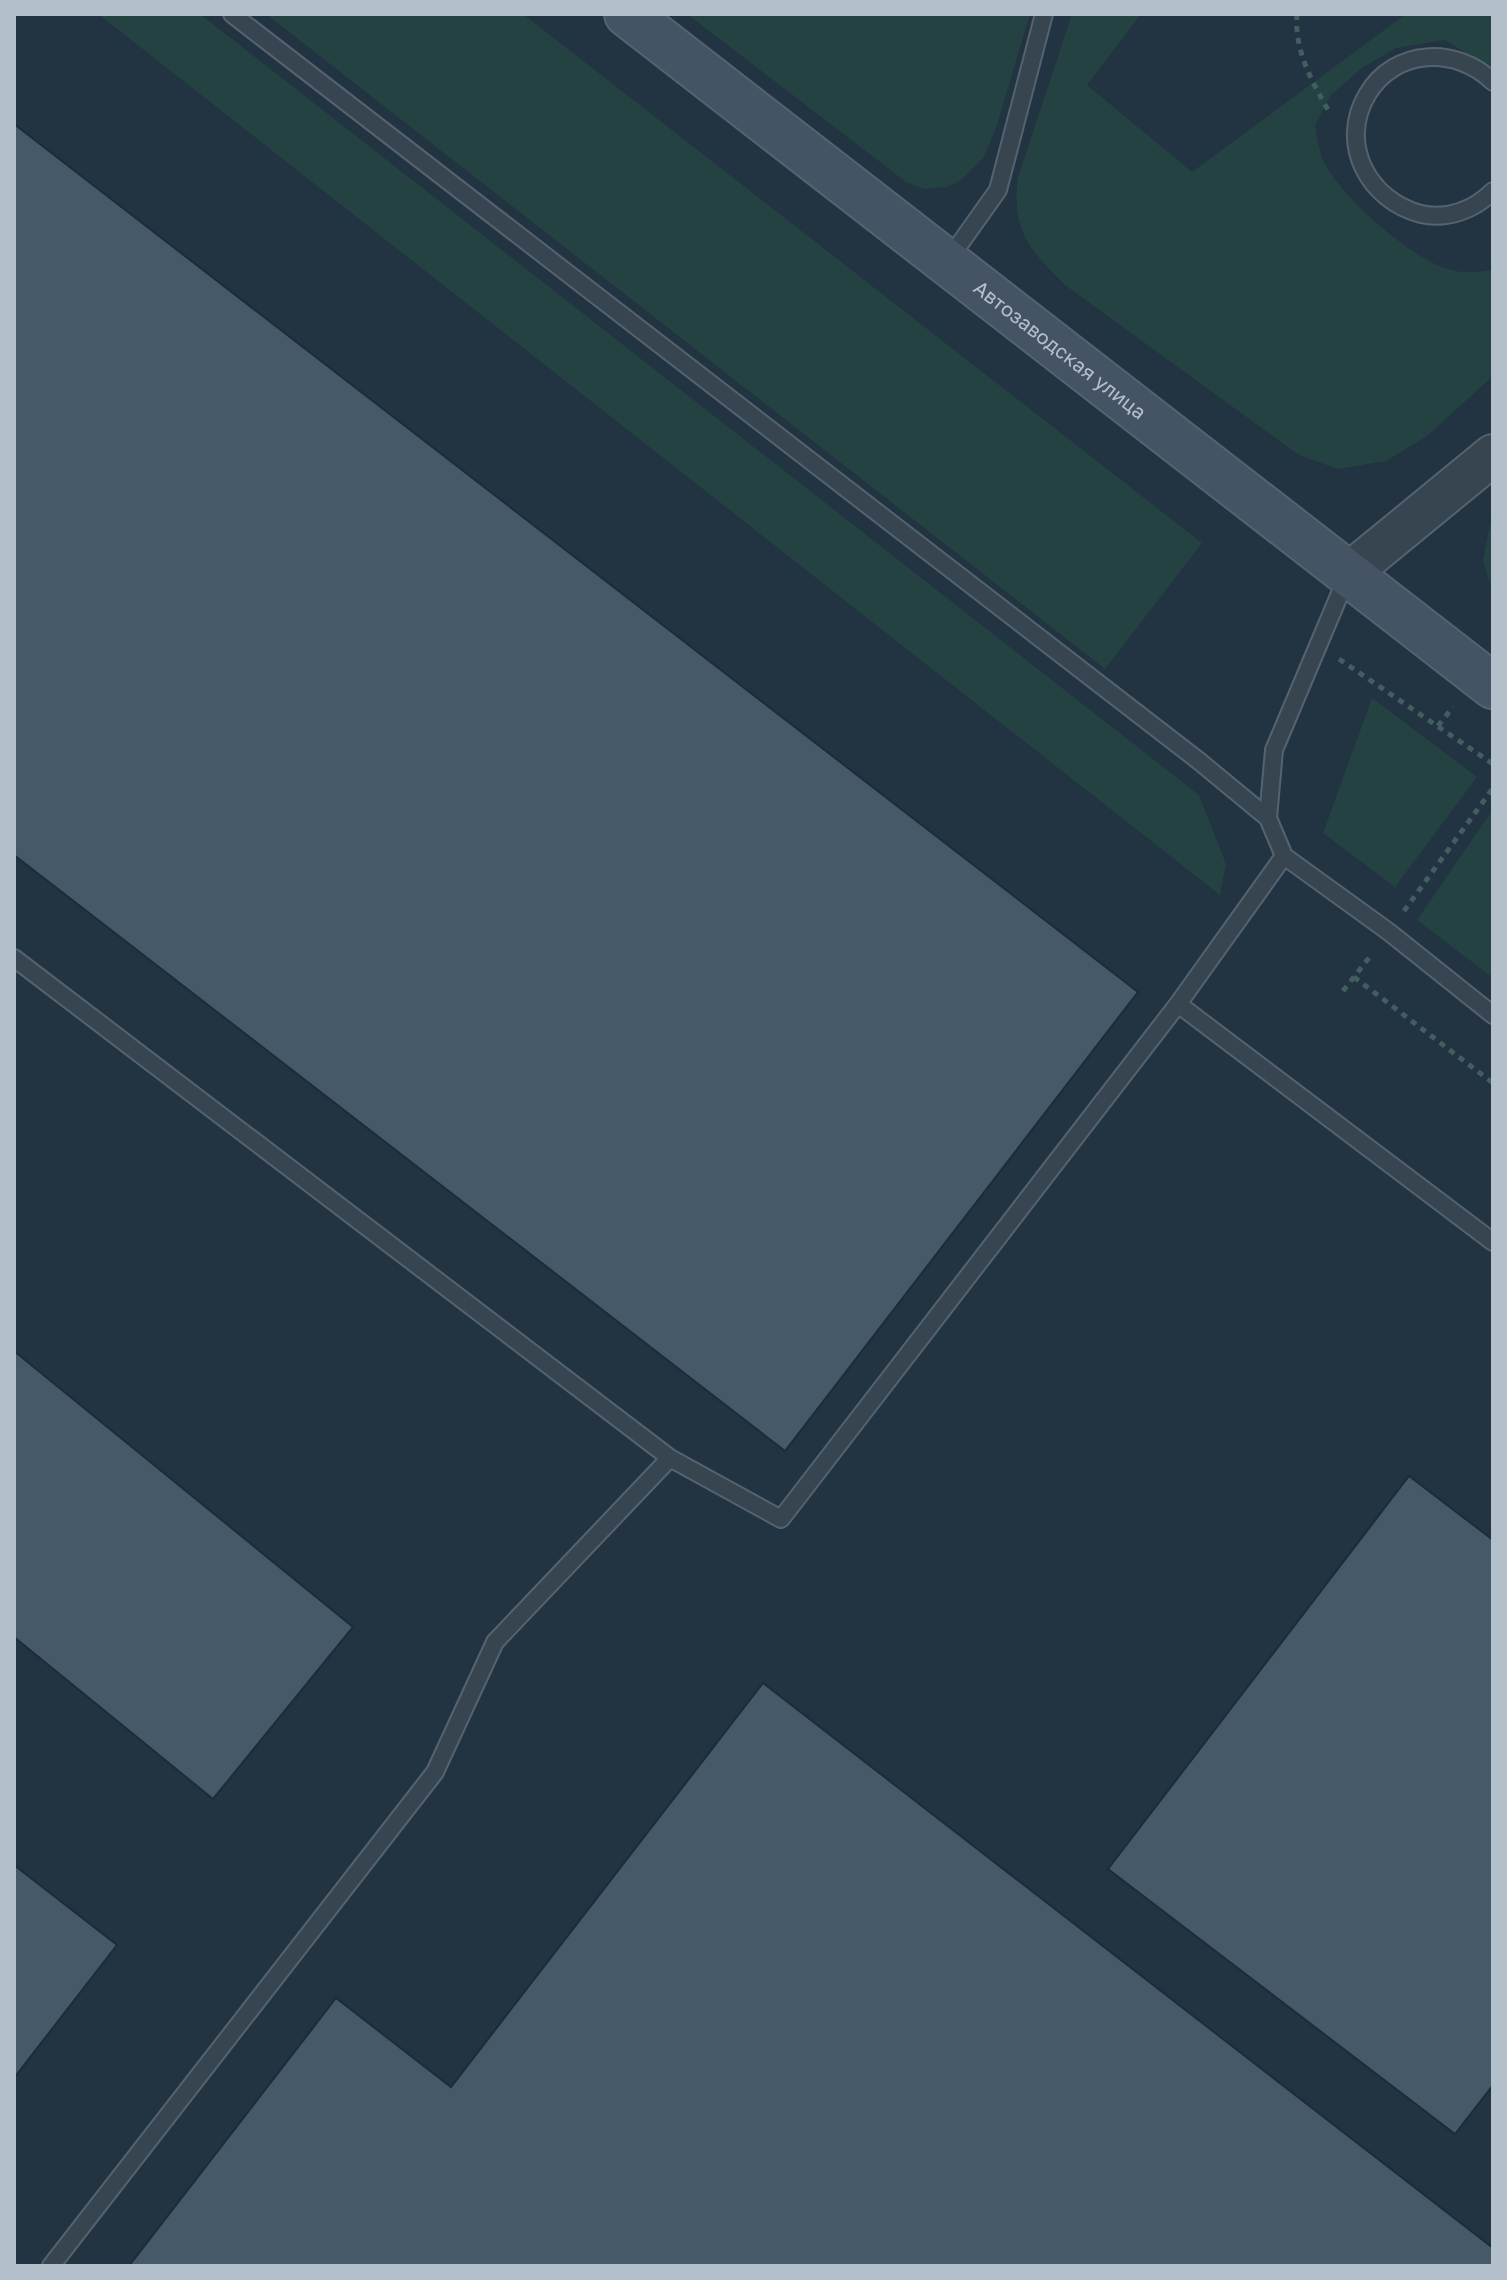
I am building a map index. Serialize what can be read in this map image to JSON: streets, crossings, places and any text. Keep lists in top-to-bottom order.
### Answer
{
  "streets": {
    "main road": ["Автозаводская улица"]
  }
}
